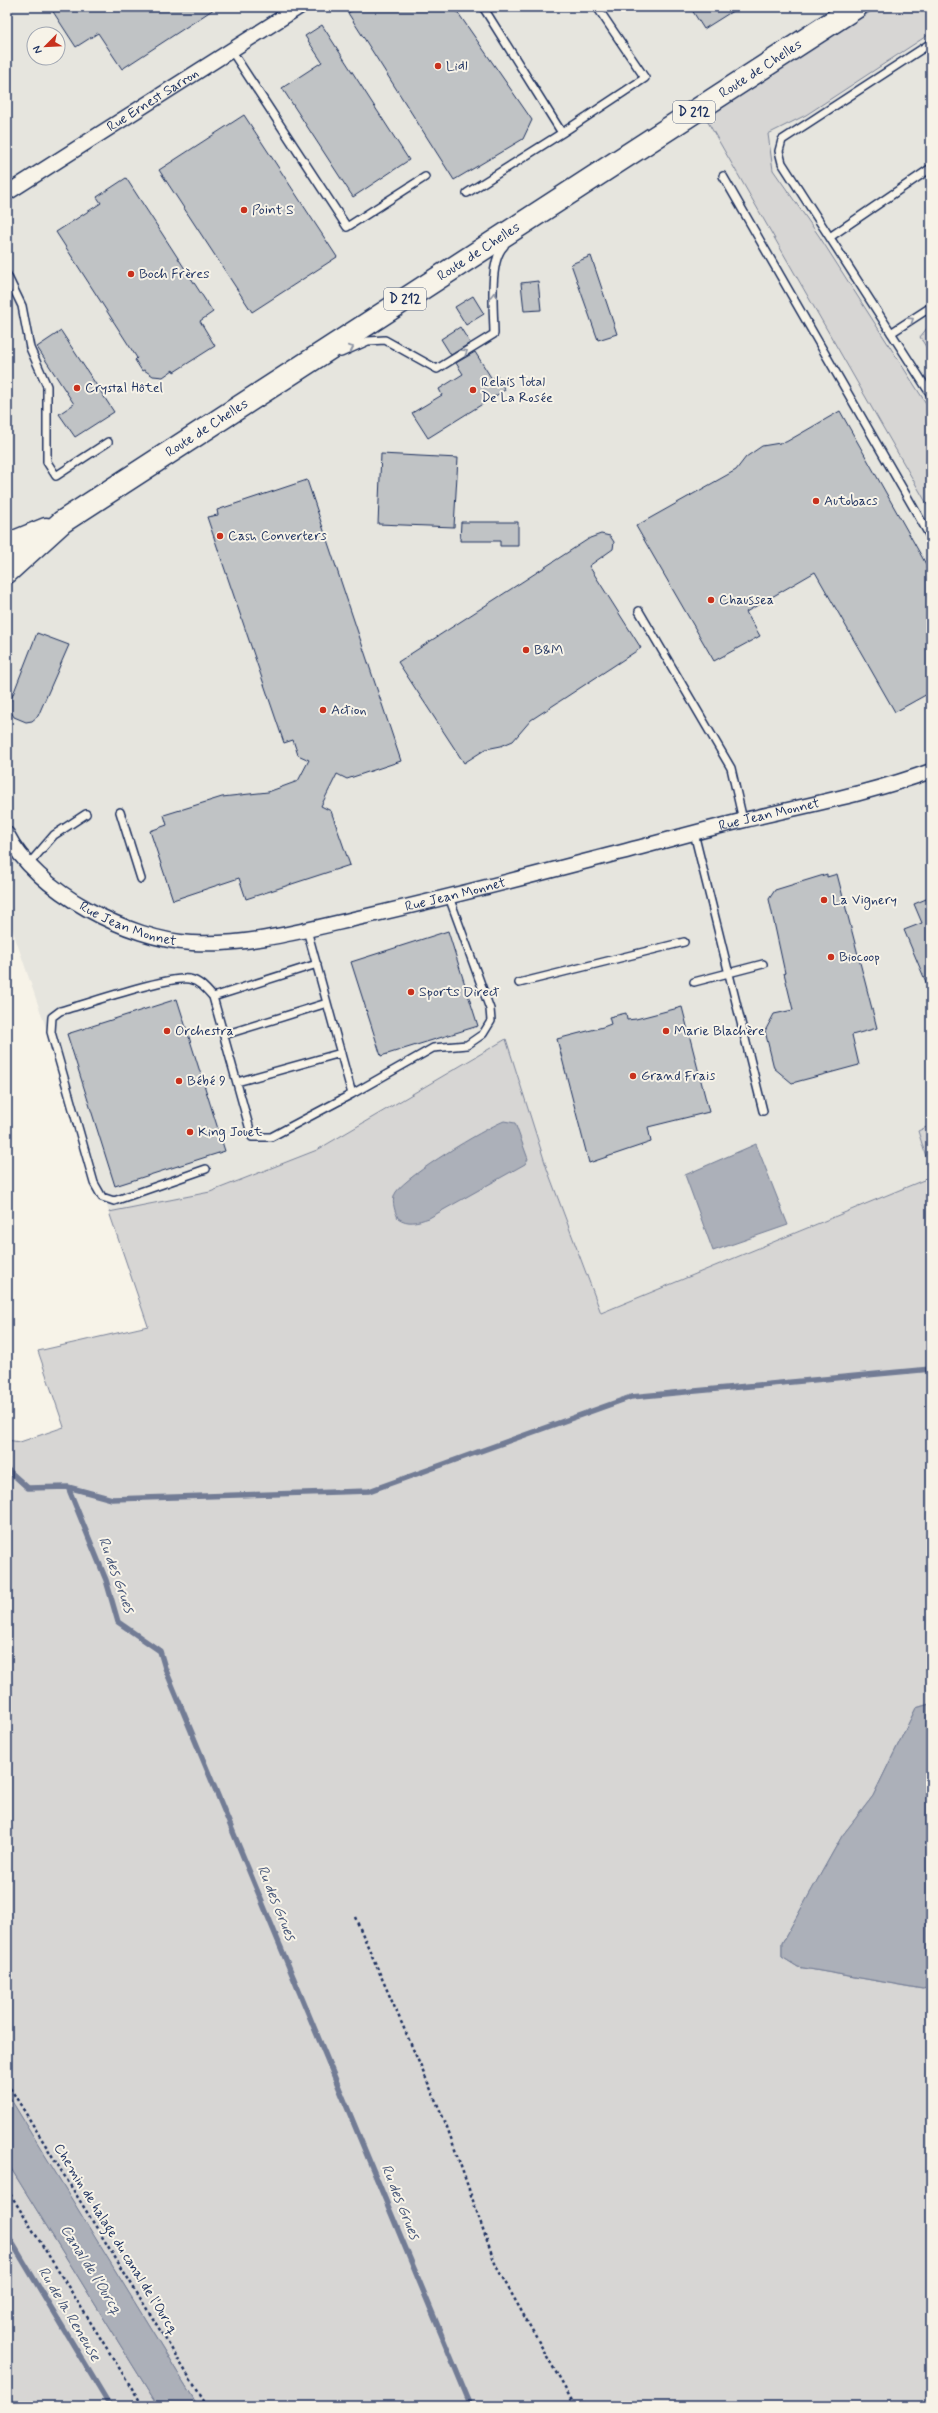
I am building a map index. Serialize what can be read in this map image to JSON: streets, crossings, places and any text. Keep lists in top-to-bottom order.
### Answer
{
  "streets": {
    "main road": ["Route de Chelles", "D 212"],
    "street": ["Rue Ernest Sarron", "Rue Jean Monnet"],
    "path": ["Chemin de halage du canal de l'Ourcq"]
  },
  "crossings": [
    ["Route de Chelles", "D 212"]
  ],
  "water": ["Ru des Grues", "Canal de l'Ourcq", "Ru de la Reneuse"],
  "places": [
    "Lidl",
    "Point S",
    "Boch Frères",
    "Crystal Hôtel",
    "Relais Total De La Rosée",
    "Autobacs",
    "Cash Converters",
    "Chaussea",
    "B&M",
    "Action",
    "La Vignery",
    "Biocoop",
    "Sports Direct",
    "Orchestra",
    "Marie Blachère",
    "Grand Frais",
    "Bébé 9",
    "King Jouet"
  ],
  "north": "bottom left"
}
